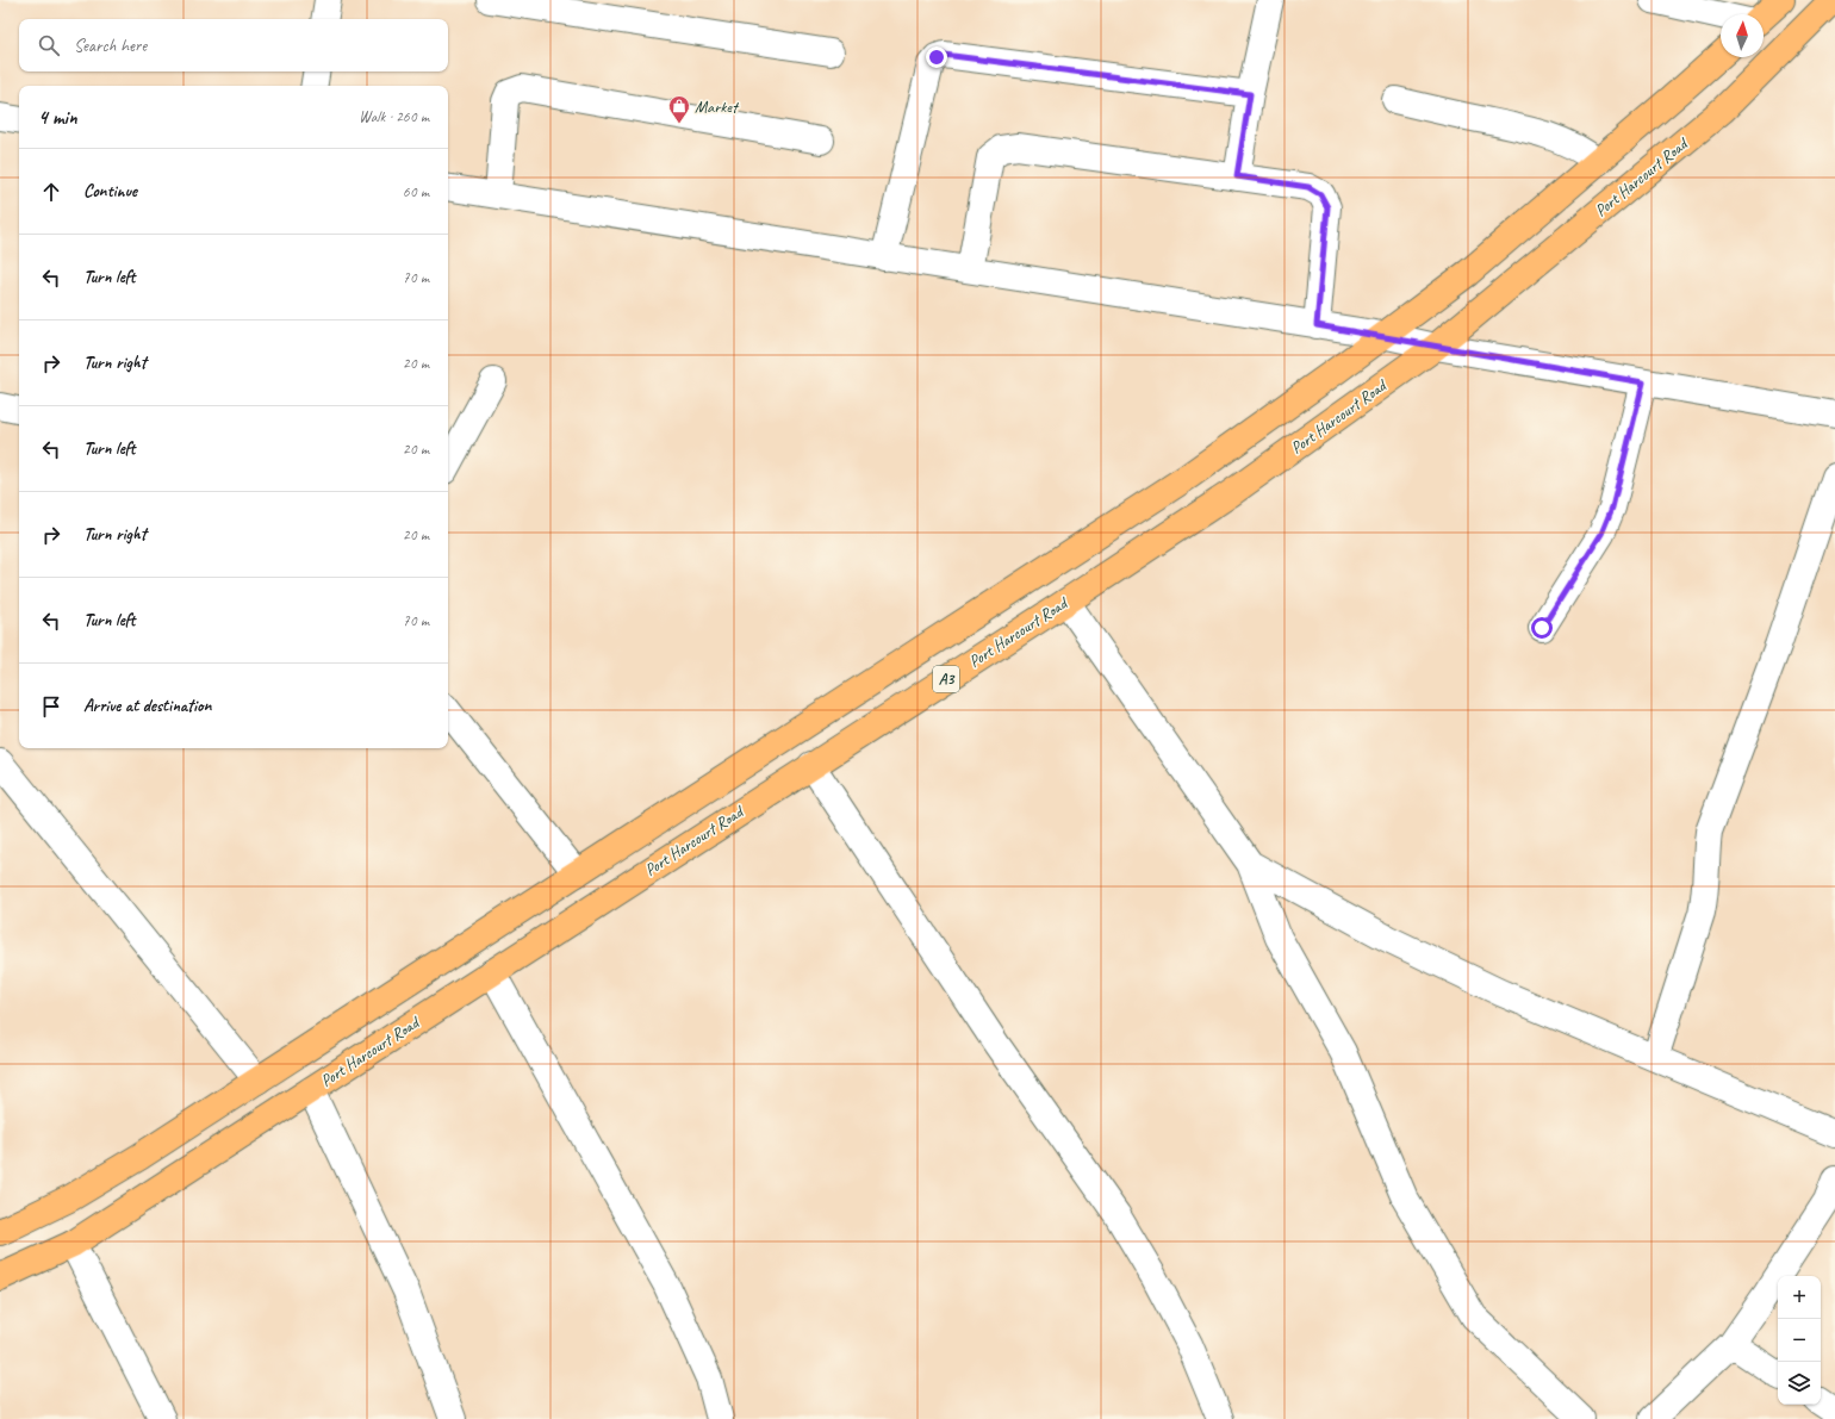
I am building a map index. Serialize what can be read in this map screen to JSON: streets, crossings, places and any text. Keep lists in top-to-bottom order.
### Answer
{
  "streets": {
    "highway": ["Port Harcourt Road", "A3"]
  },
  "places": {
    "shop": ["Market"]
  },
  "north": "top",
  "page": {
    "search": "Search here",
    "heading": ["4 min", "Walk · 260 m"],
    "list": [
      ["Continue", "60 m"],
      ["Turn left", "70 m"],
      ["Turn right", "20 m"],
      ["Turn left", "20 m"],
      ["Turn right", "20 m"],
      ["Turn left", "70 m"],
      "Arrive at destination"
    ],
    "map_buttons": ["+", "−"]
  }
}
